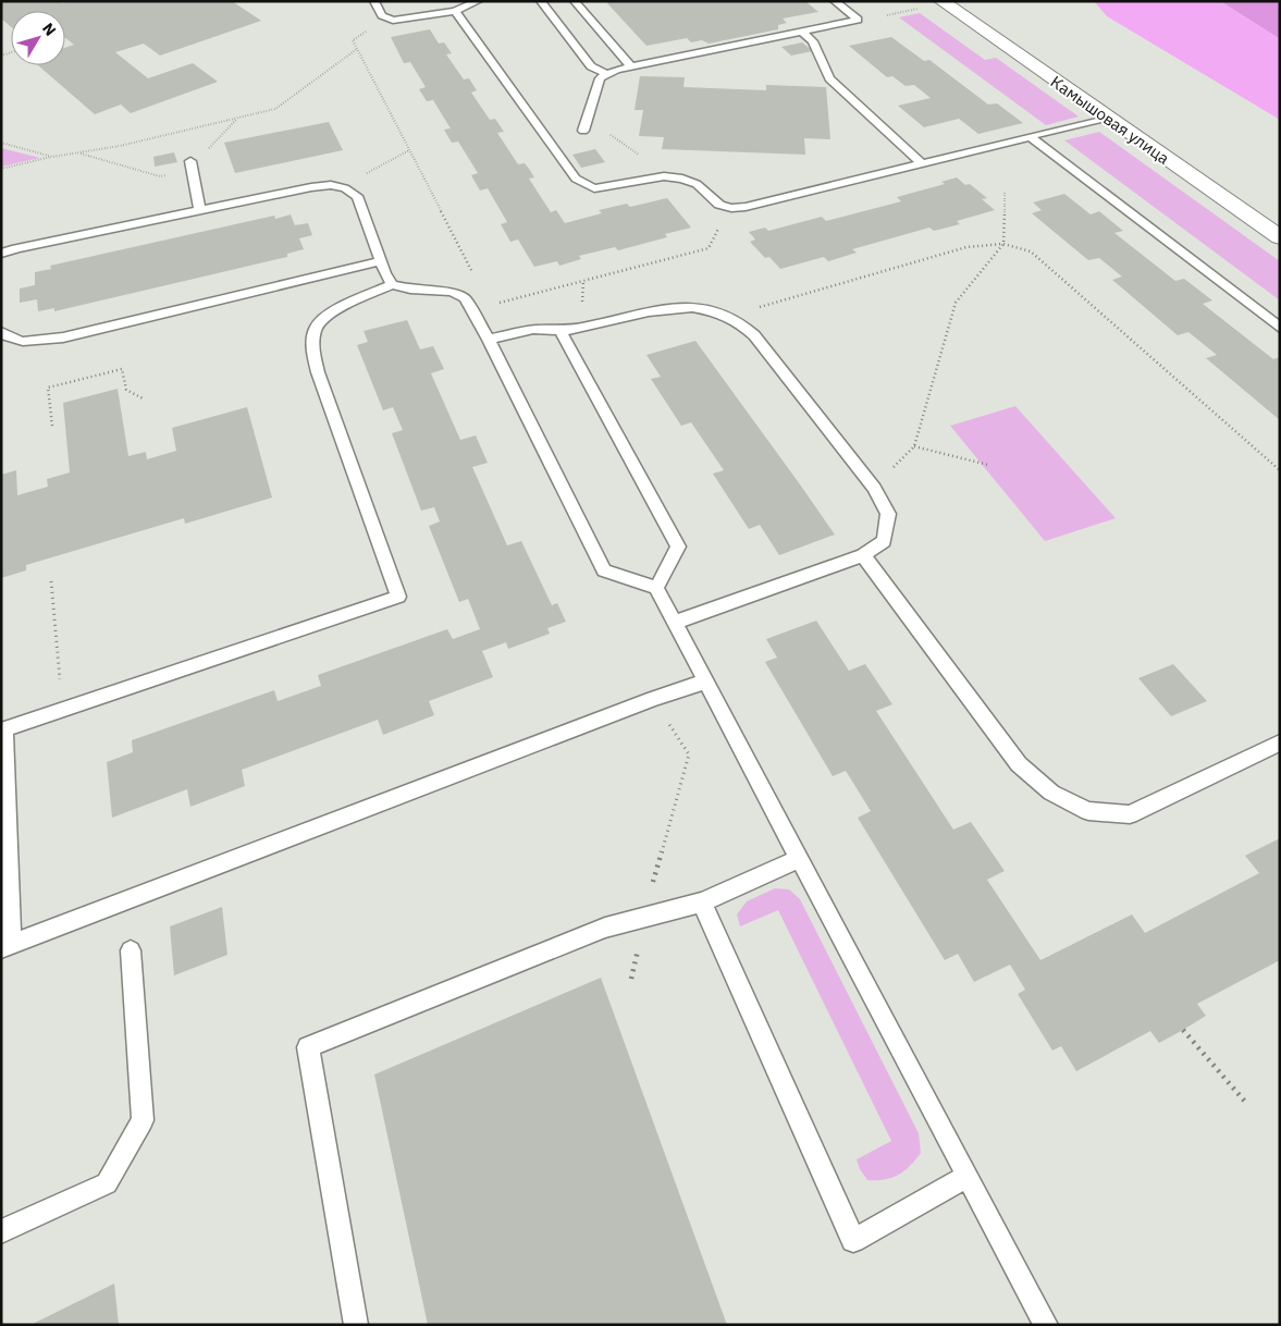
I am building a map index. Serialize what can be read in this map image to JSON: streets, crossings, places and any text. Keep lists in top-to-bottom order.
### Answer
{
  "streets": {
    "street": ["Камышовая улица"]
  },
  "north": "top right"
}
